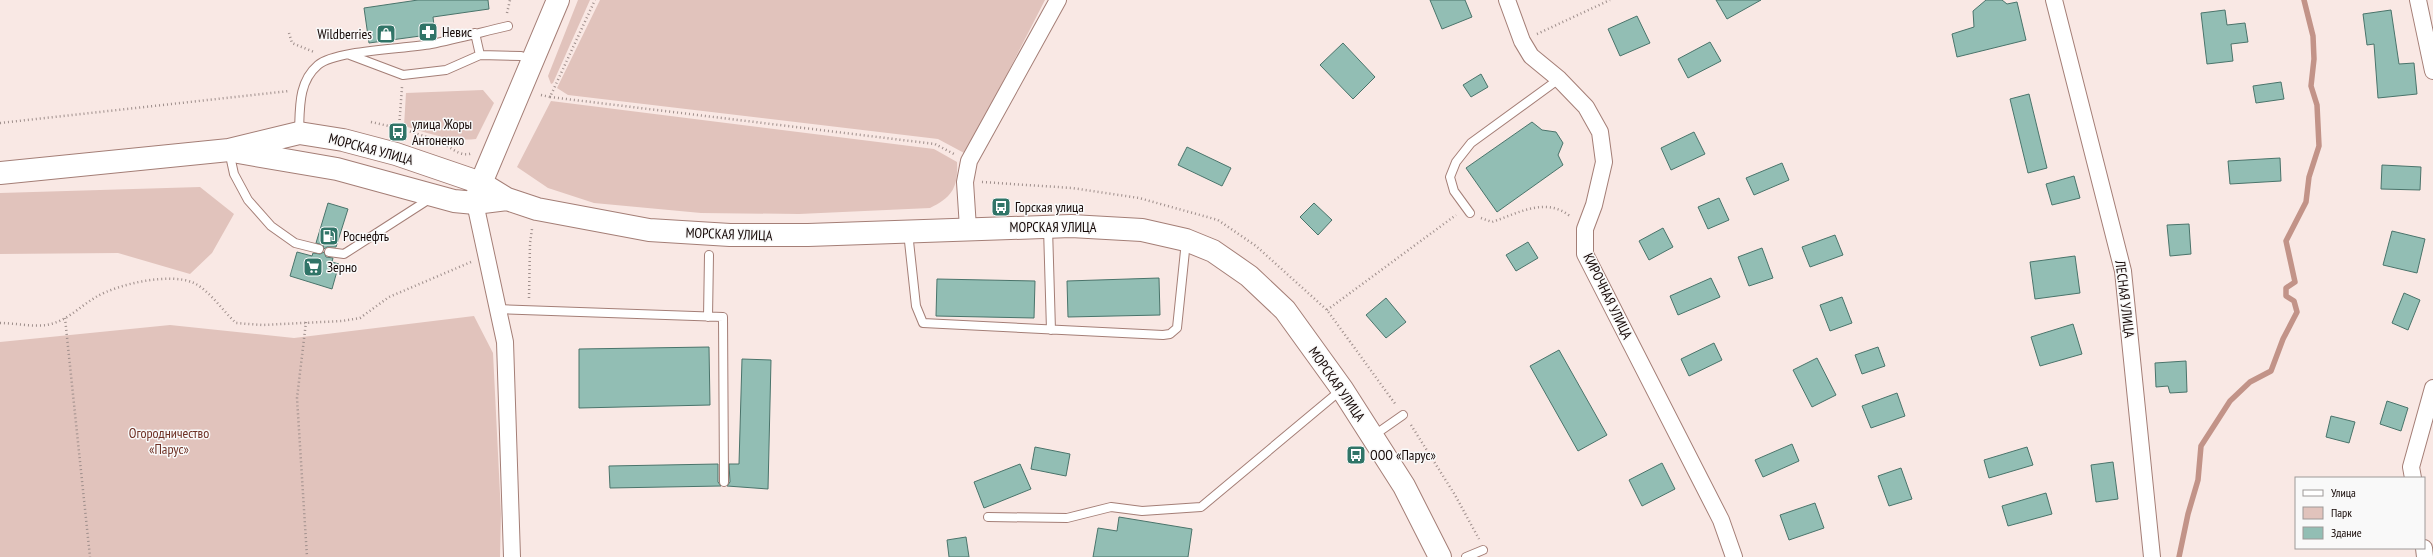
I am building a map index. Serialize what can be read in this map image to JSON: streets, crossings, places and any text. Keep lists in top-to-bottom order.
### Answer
{
  "streets": {
    "main road": ["МОРСКАЯ УЛИЦА"],
    "street": ["КИРОЧНАЯ УЛИЦА", "ЛЕСНАЯ УЛИЦА"]
  },
  "parks": ["Огородничество «Парус»"],
  "places": {
    "pharmacy": ["Невис"],
    "shop": ["Wildberries"],
    "bus stop": ["улица Жоры Антоненко", "Горская улица", "ООО «Парус»"],
    "fuel station": ["Роснефть"],
    "supermarket": ["Зерно"]
  },
  "legend": ["Улица", "Парк", "Здание"]
}
